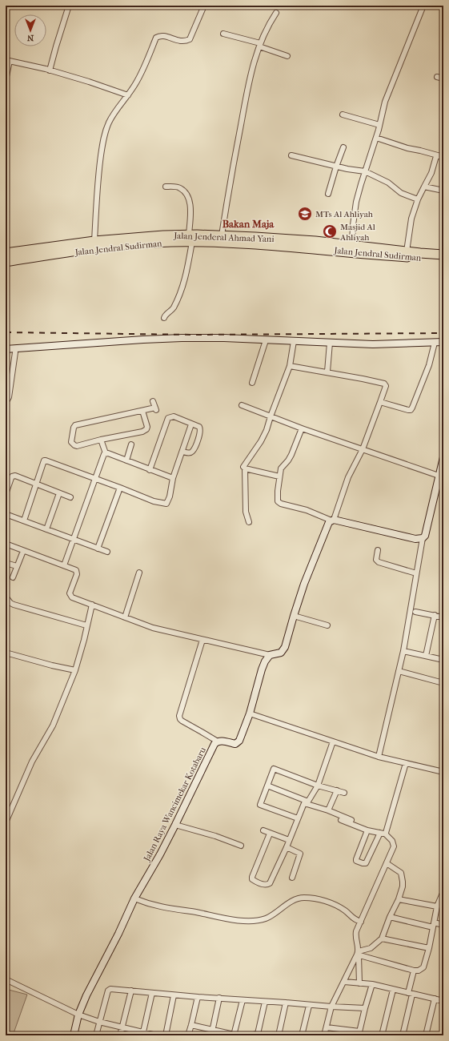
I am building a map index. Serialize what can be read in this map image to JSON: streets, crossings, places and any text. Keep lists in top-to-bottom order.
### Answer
{
  "streets": {
    "highway": ["Jalan Jenderal Ahmad Yani", "Jalan Jendral Sudirman"],
    "street": ["Jalan Raya Wancimekar Kotabaru"]
  },
  "crossings": [
    ["Jalan Jenderal Ahmad Yani", "Jalan Jendral Sudirman"]
  ],
  "districts": ["Bakan Maja"],
  "places": {
    "school or university": ["MTs Al Ahliyah"],
    "mosque": ["Masjid Al Ahliyah"]
  },
  "north": "bottom"
}
